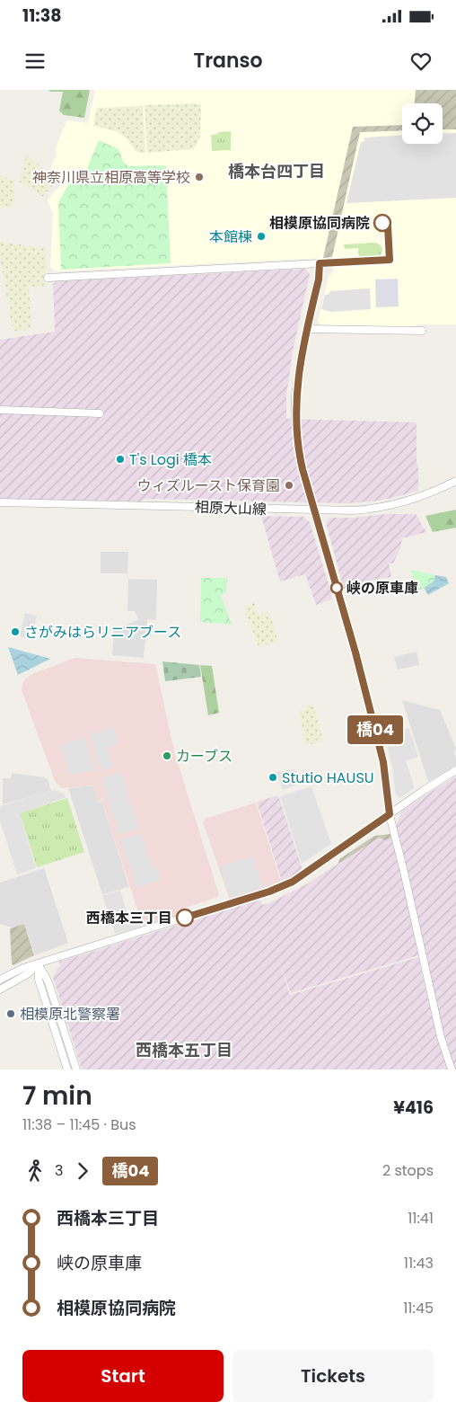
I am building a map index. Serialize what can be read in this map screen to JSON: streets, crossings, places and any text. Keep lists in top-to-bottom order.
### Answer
{
  "streets": {
    "street": ["相原大山線"]
  },
  "districts": ["橋本台四丁目", "西橋本五丁目"],
  "places": [
    "神奈川県立相原高等学校",
    "相模原協同病院",
    "本館棟",
    "T's Logi 橋本",
    "ウィズルースト保育園",
    "峡の原車庫",
    "さがみはらリニアブース",
    "カーブス",
    "Stutio HAUSU",
    "西橋本三丁目",
    "相模原北警察署"
  ],
  "lines": ["bus line 橋04"],
  "page": {
    "status": "11:38",
    "header": "Transo",
    "on_map": "橋04",
    "heading": ["7 min", "11:38 – 11:45 · Bus", "¥416"],
    "legs": ["3", "橋04", "2 stops"],
    "list": [
      {
        "name": "西橋本三丁目",
        "value": "11:41"
      },
      {
        "name": "峡の原車庫",
        "value": "11:43"
      },
      {
        "name": "相模原協同病院",
        "value": "11:45"
      }
    ],
    "buttons": ["Start", "Tickets"]
  }
}
